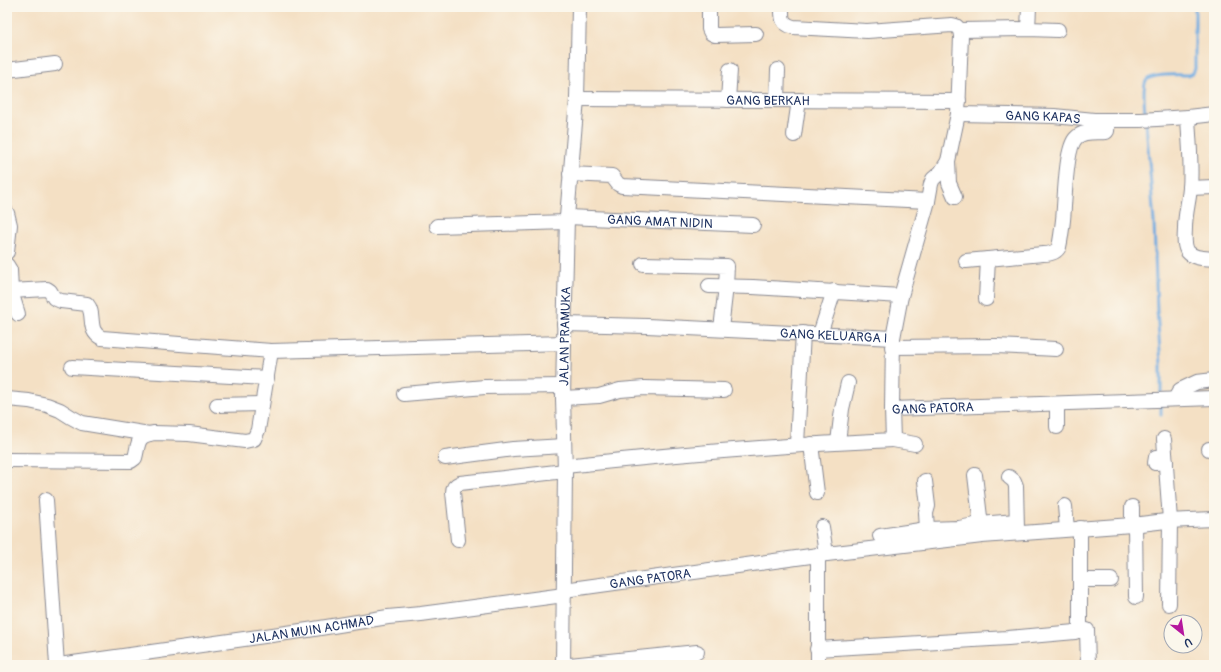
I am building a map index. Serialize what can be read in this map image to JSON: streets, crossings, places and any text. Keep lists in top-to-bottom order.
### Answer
{
  "streets": {
    "street": [
      "GANG BERKAH",
      "GANG KAPAS",
      "GANG AMAT NIDIN",
      "GANG KELUARGA I",
      "JALAN PRAMUKA",
      "GANG PATORA",
      "JALAN MUIN ACHMAD"
    ]
  },
  "crossings": [
    ["GANG BERKAH", "GANG KAPAS"],
    ["GANG BERKAH", "GANG KELUARGA I"],
    ["GANG BERKAH", "JALAN PRAMUKA"],
    ["GANG KAPAS", "GANG KELUARGA I"],
    ["GANG AMAT NIDIN", "JALAN PRAMUKA"],
    ["GANG KELUARGA I", "JALAN PRAMUKA"],
    ["JALAN PRAMUKA", "GANG PATORA"],
    ["JALAN PRAMUKA", "JALAN MUIN ACHMAD"],
    ["GANG PATORA", "JALAN MUIN ACHMAD"]
  ],
  "north": "bottom right"
}
